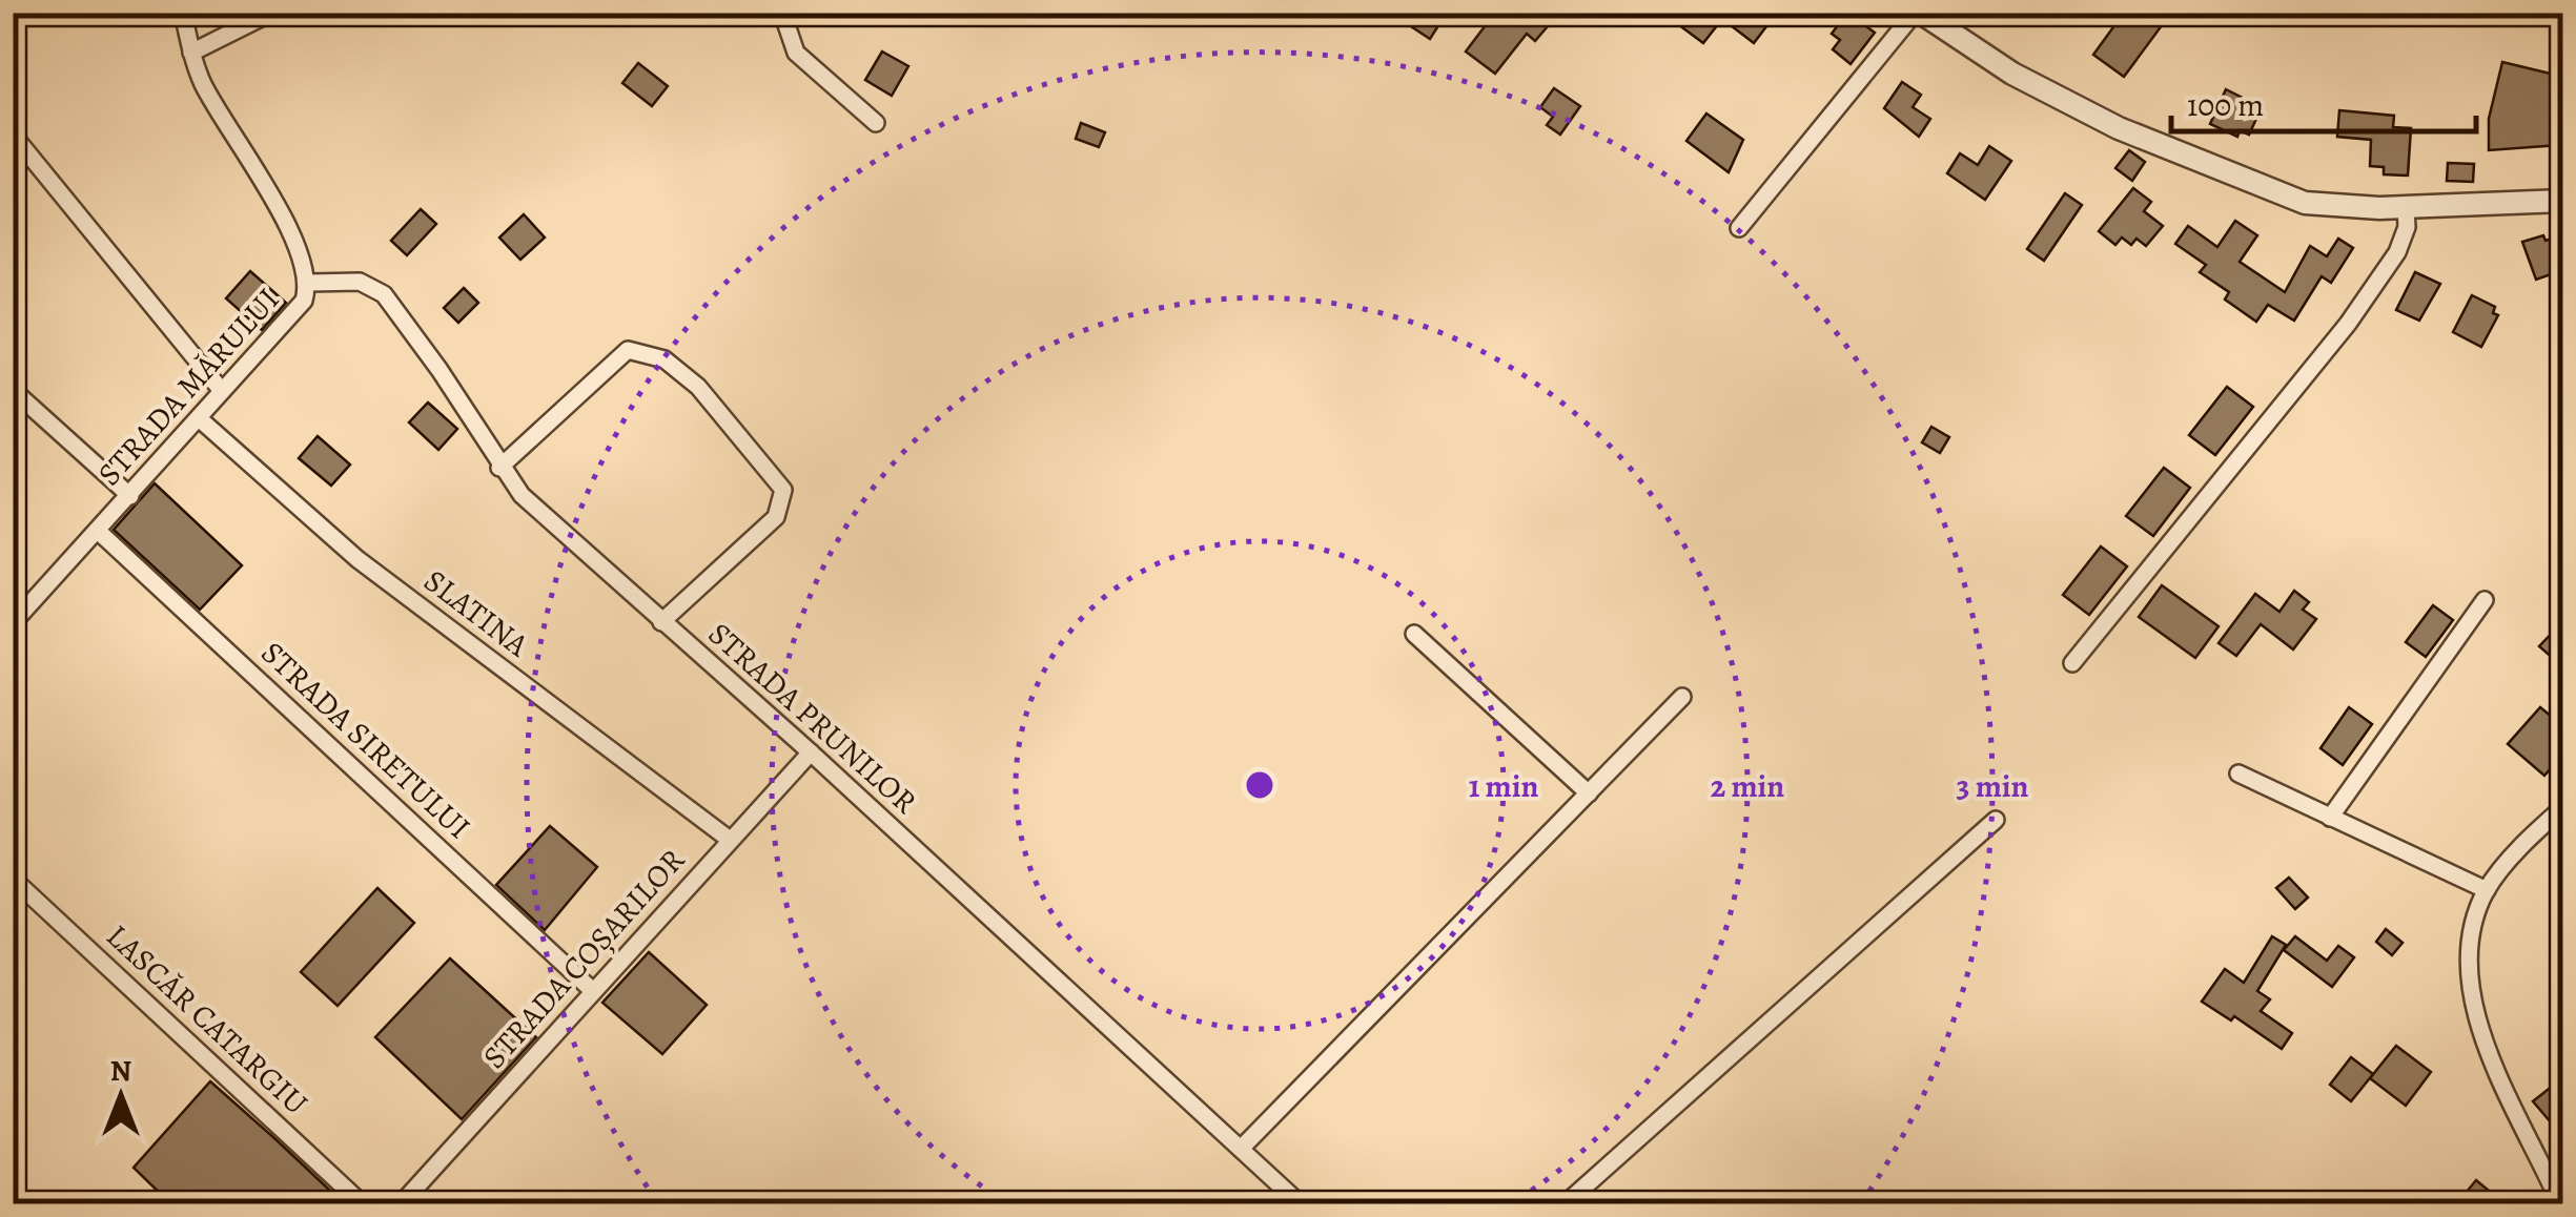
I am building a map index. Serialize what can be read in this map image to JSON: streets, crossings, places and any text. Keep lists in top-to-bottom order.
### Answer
{
  "streets": {
    "street": [
      "STRADA MĂRULUI",
      "SLATINA",
      "STRADA PRUNILOR",
      "STRADA SIRETULUI",
      "STRADA COȘARILOR",
      "LASCĂR CATARGIU"
    ]
  },
  "crossings": [
    ["STRADA MĂRULUI", "SLATINA"],
    ["STRADA MĂRULUI", "STRADA PRUNILOR"],
    ["STRADA MĂRULUI", "STRADA SIRETULUI"],
    ["SLATINA", "STRADA COȘARILOR"],
    ["STRADA PRUNILOR", "STRADA COȘARILOR"],
    ["STRADA SIRETULUI", "STRADA COȘARILOR"]
  ],
  "scale_bar": "100 m",
  "north": "top",
  "rings": ["1 min", "2 min", "3 min"]
}
